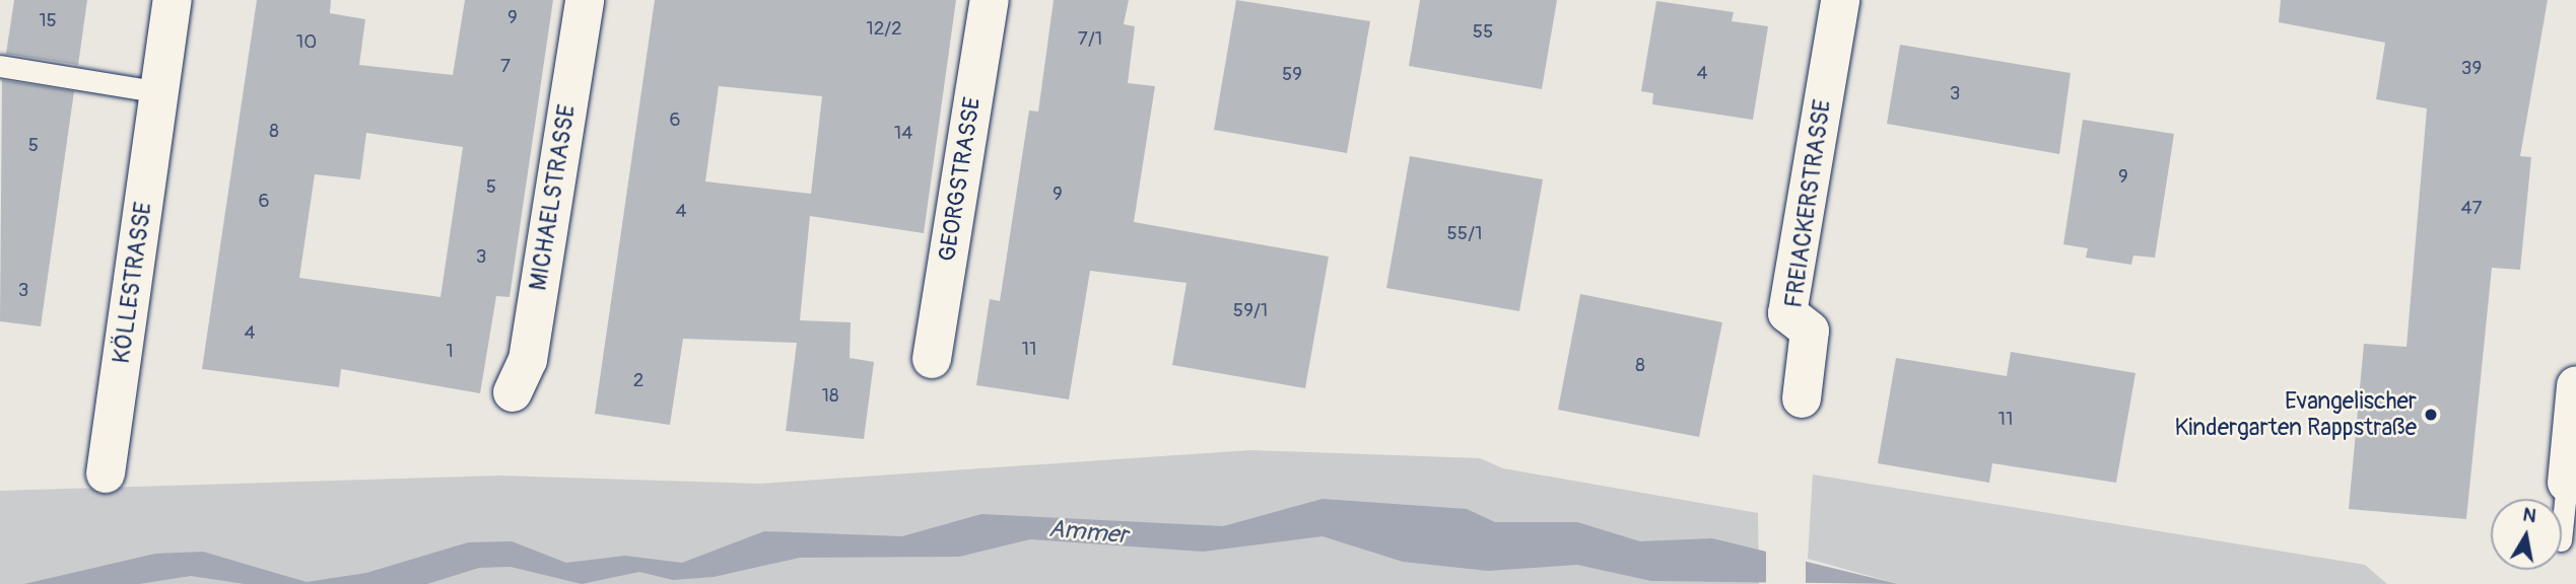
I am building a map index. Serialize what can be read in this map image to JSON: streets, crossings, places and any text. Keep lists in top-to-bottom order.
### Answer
{
  "streets": {
    "street": [
      "GEORGSTRASSE",
      "MICHAELSTRASSE",
      "FREIACKERSTRASSE",
      "KÖLLESTRASSE"
    ]
  },
  "water": ["Ammer"],
  "places": ["Evangelischer Kindergarten Rappstraße"],
  "house_numbers": [
    "9",
    "15",
    "12/2",
    "55",
    "7/1",
    "10",
    "7",
    "39",
    "4",
    "59",
    "3",
    "6",
    "8",
    "14",
    "5",
    "9",
    "5",
    "9",
    "6",
    "47",
    "4",
    "55/1",
    "3",
    "3",
    "59/1",
    "4",
    "11",
    "1",
    "8",
    "2",
    "18",
    "11"
  ],
  "north": "top"
}
